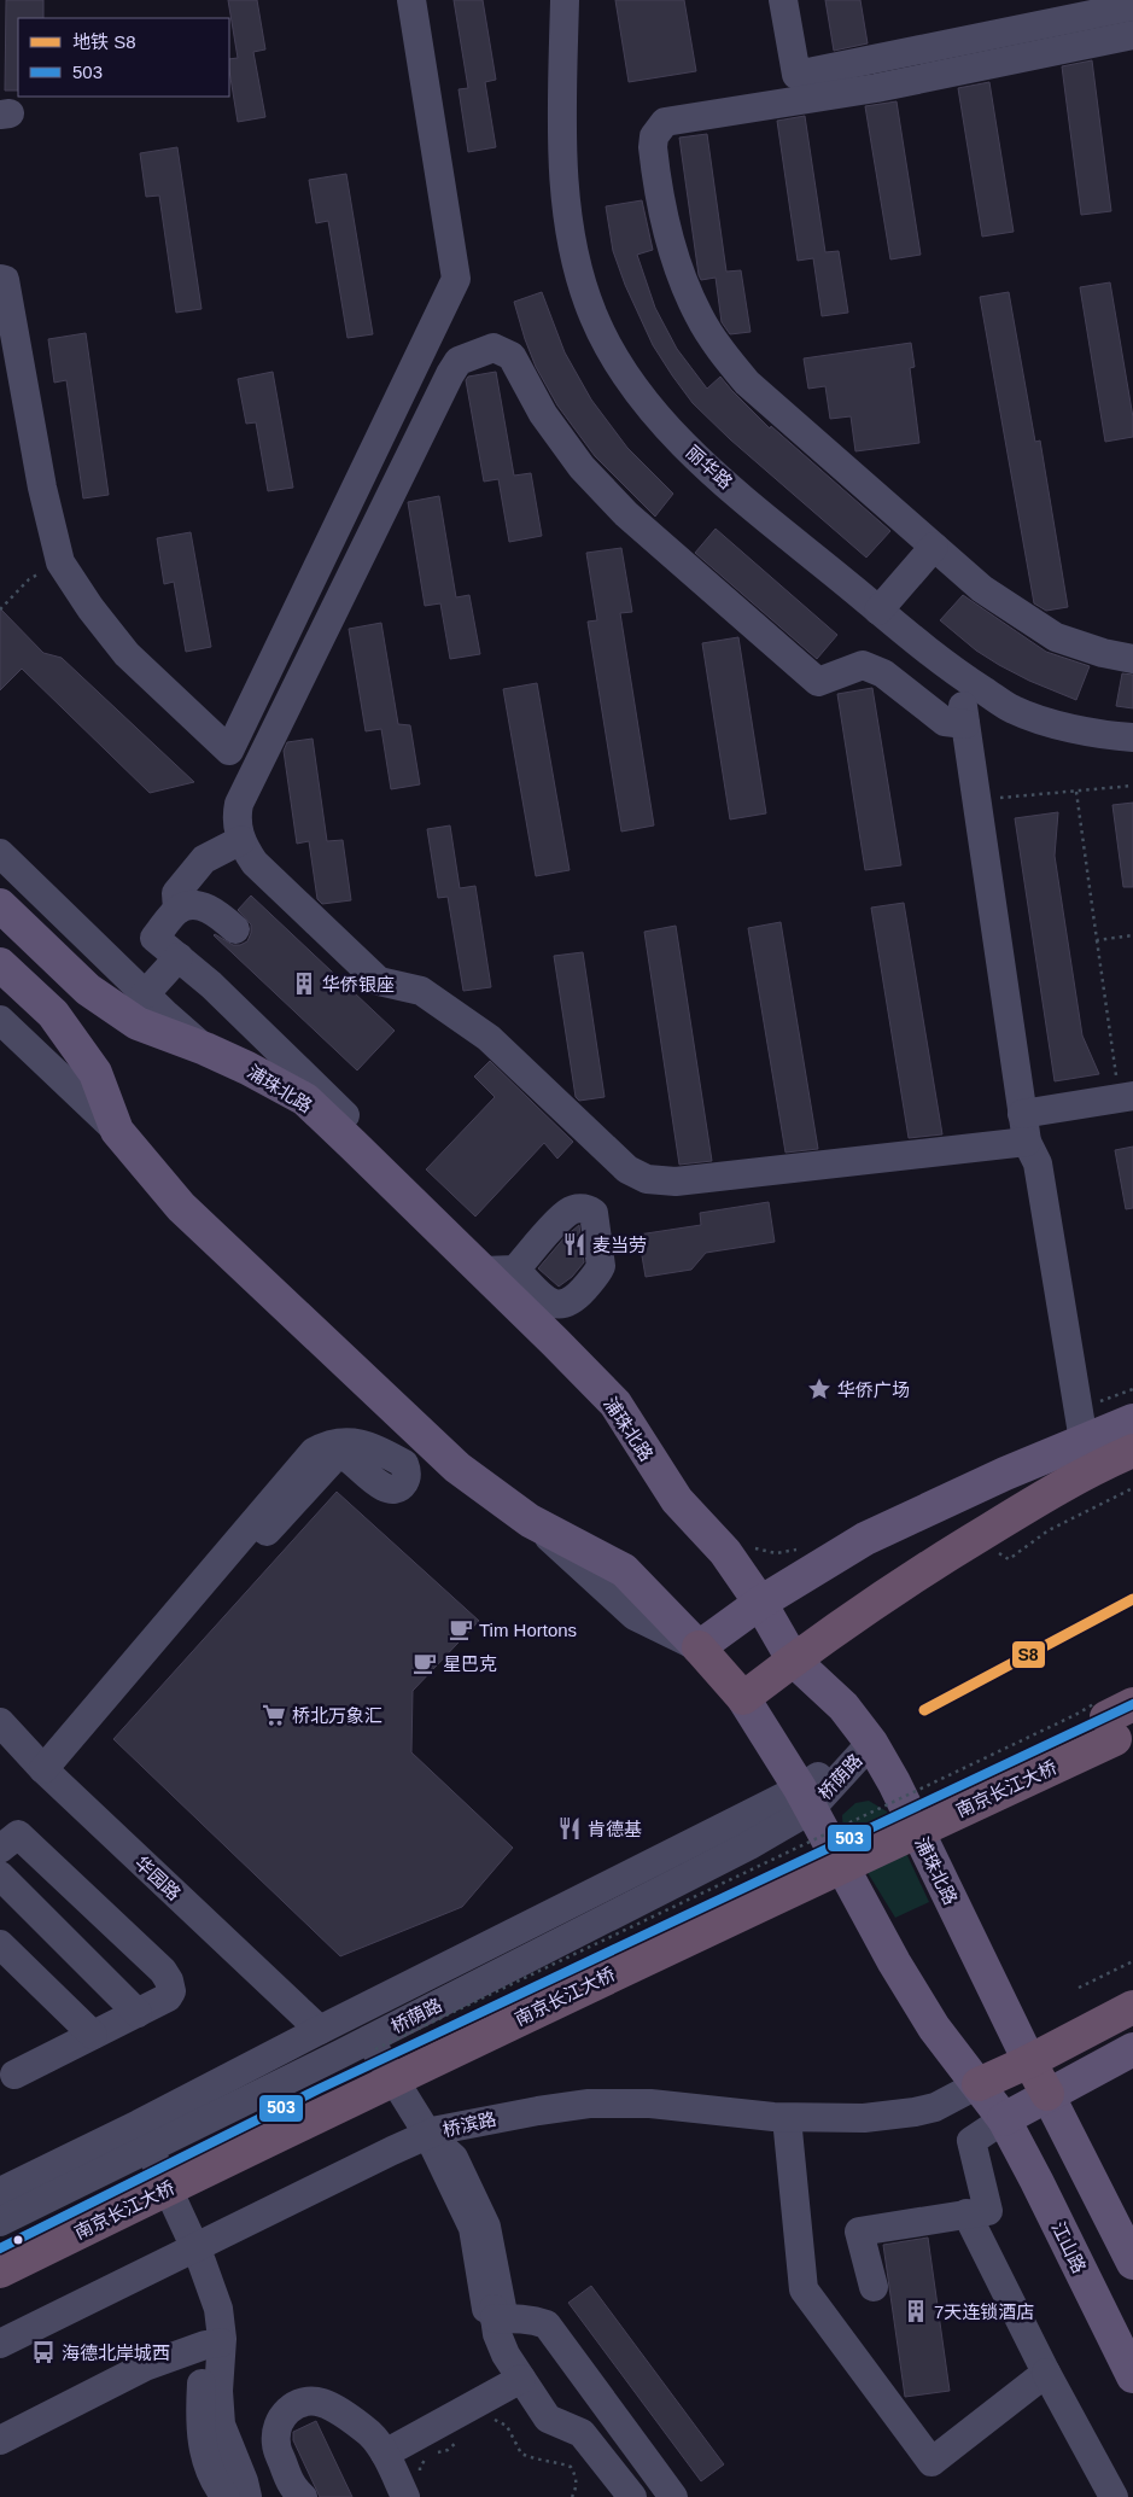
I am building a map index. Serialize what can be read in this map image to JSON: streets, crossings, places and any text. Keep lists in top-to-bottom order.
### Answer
{
  "streets": {
    "highway": ["浦珠北路", "南京长江大桥"],
    "main road": ["江山路"],
    "street": [
      "丽华路",
      "桥荫路",
      "华园路",
      "桥滨路"
    ]
  },
  "crossings": [
    ["浦珠北路", "桥荫路"],
    ["桥荫路", "华园路"]
  ],
  "places": {
    "building": ["华侨银座", "7天连锁酒店"],
    "restaurant": ["麦当劳", "肯德基"],
    "place": ["华侨广场"],
    "cafe": ["Tim Hortons", "星巴克"],
    "supermarket": ["桥北万象汇"],
    "bus stop": ["海德北岸城西"]
  },
  "lines": ["metro line S8", "transit line 503"],
  "legend": ["地铁 S8", "503"]
}
